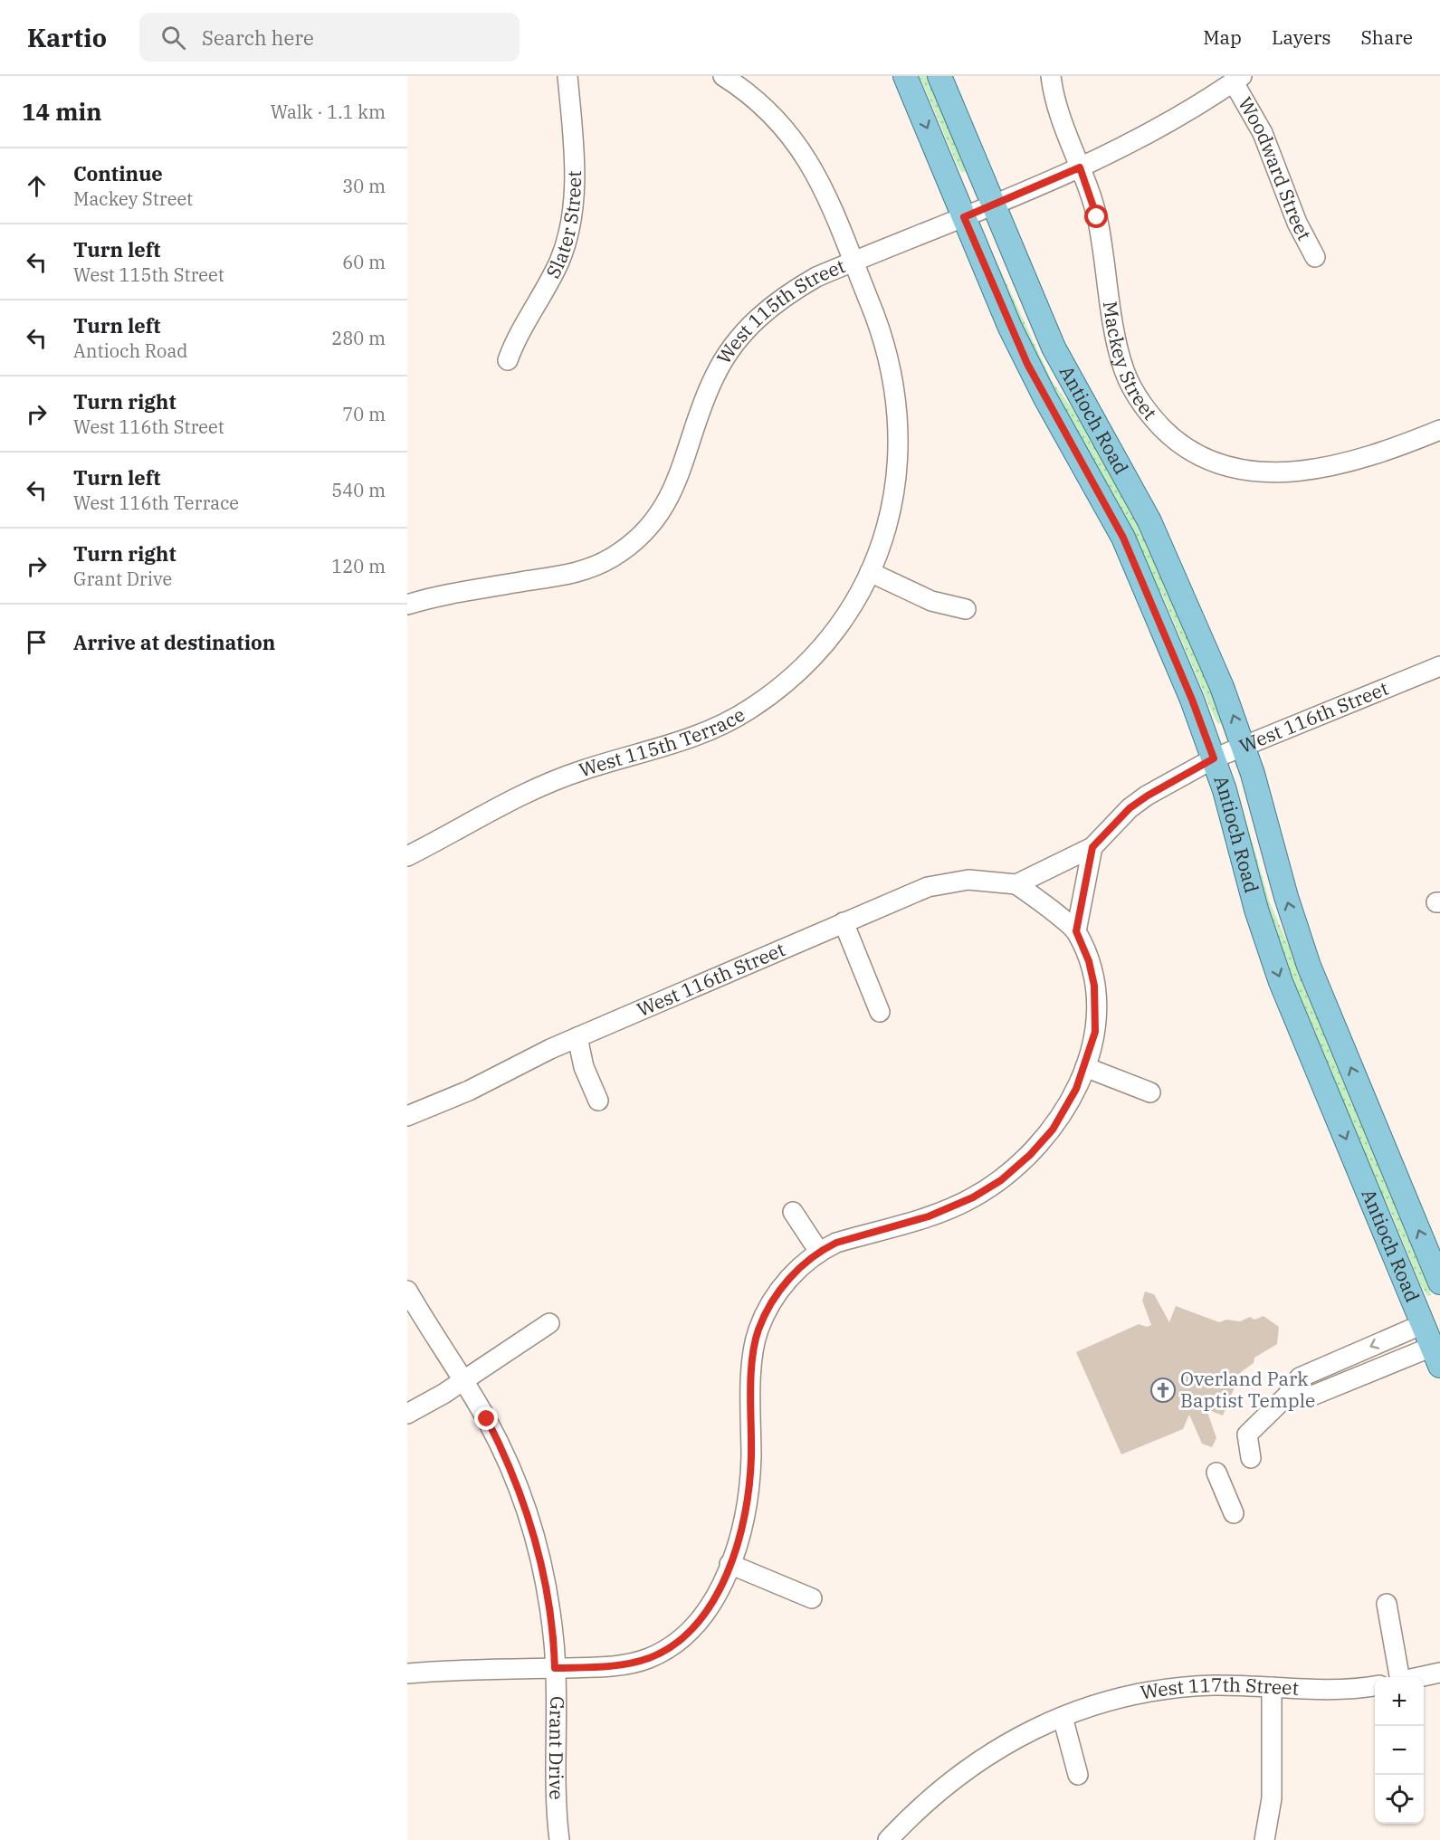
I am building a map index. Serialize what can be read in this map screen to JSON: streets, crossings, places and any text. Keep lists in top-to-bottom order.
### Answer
{
  "streets": {
    "main road": ["Antioch Road"],
    "street": [
      "Woodward Street",
      "Slater Street",
      "West 115th Street",
      "Mackey Street",
      "West 116th Street",
      "West 115th Terrace",
      "West 117th Street",
      "Grant Drive"
    ]
  },
  "crossings": [
    ["Woodward Street", "West 115th Street"],
    ["West 115th Street", "Mackey Street"],
    ["West 115th Street", "Antioch Road"],
    ["West 115th Street", "West 115th Terrace"],
    ["Antioch Road", "West 116th Street"]
  ],
  "places": {
    "church": ["Overland Park Baptist Temple"]
  },
  "page": {
    "header": "Kartio",
    "search": "Search here",
    "nav": ["Map", "Layers", "Share"],
    "heading": ["14 min", "Walk · 1.1 km"],
    "list": [
      ["Continue", "Mackey Street", "30 m"],
      ["Turn left", "West 115th Street", "60 m"],
      ["Turn left", "Antioch Road", "280 m"],
      ["Turn right", "West 116th Street", "70 m"],
      ["Turn left", "West 116th Terrace", "540 m"],
      ["Turn right", "Grant Drive", "120 m"],
      "Arrive at destination"
    ],
    "map_buttons": ["+", "−"]
  }
}
